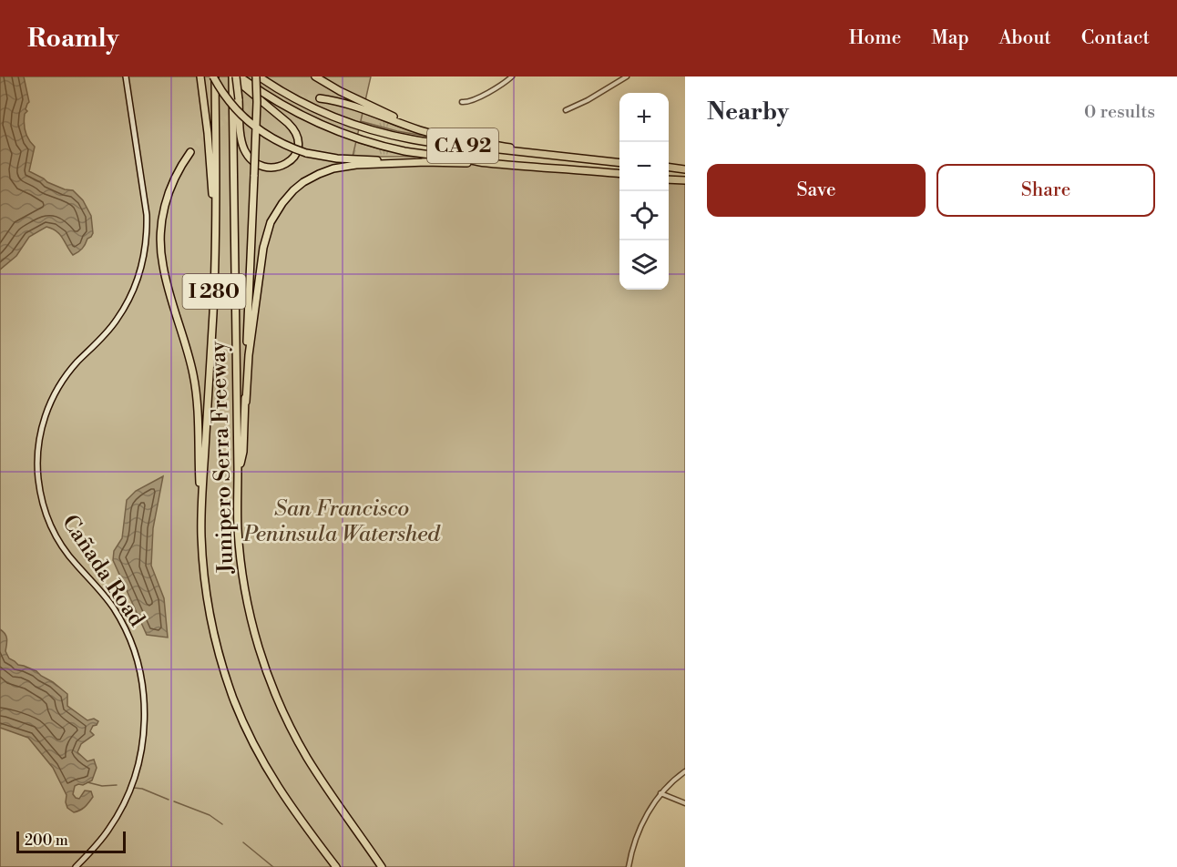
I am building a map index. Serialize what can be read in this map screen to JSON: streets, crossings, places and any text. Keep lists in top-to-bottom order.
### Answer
{
  "streets": {
    "highway": ["CA 92", "I 280", "Junipero Serra Freeway"],
    "main road": ["Cañada Road"]
  },
  "parks": ["San Francisco Peninsula Watershed"],
  "scale_bar": "200 m",
  "page": {
    "header": "Roamly",
    "nav": [
      "Home",
      "Map",
      "About",
      "Contact"
    ],
    "heading": ["Nearby", "0 results"],
    "map_buttons": ["+", "−"],
    "buttons": ["Save", "Share"],
    "scale": "200 m"
  }
}
